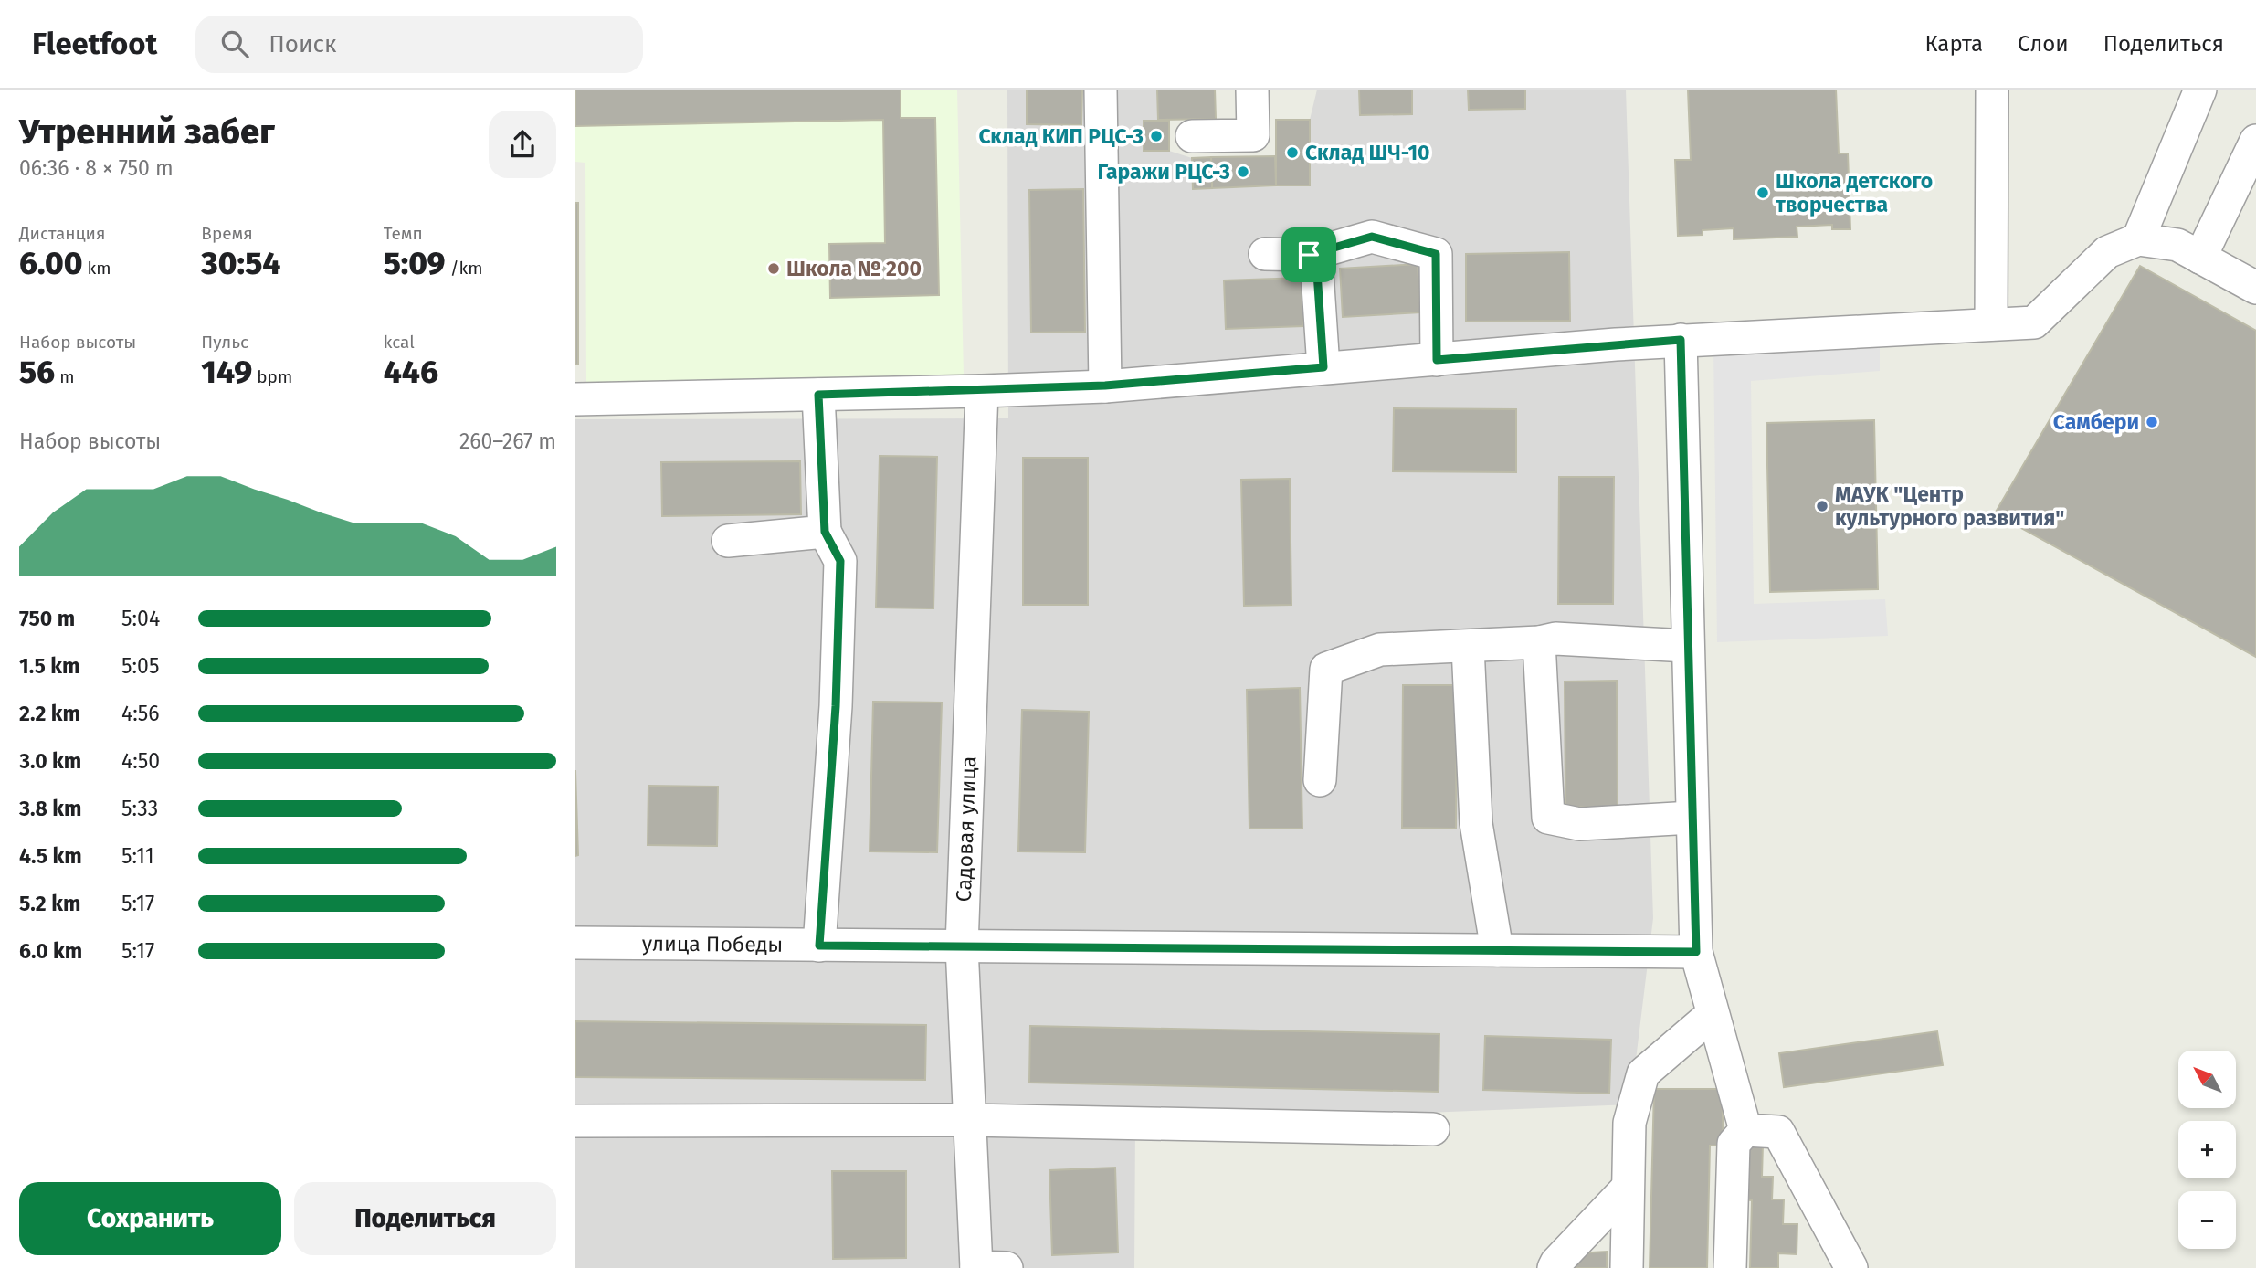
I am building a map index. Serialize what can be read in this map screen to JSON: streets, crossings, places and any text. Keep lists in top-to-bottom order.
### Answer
{
  "streets": {
    "street": ["Садовая улица", "улица Победы"]
  },
  "crossings": [
    ["Садовая улица", "улица Победы"]
  ],
  "places": [
    "Склад КИП РЦС-3",
    "Склад ШЧ-10",
    "Гаражи РЦС-3",
    "Школа детского творчества",
    "Школа № 200",
    "Самбери",
    "МАУК \"Центр культурного развития\""
  ],
  "north": "top left",
  "page": {
    "header": "Fleetfoot",
    "search": "Поиск",
    "nav": ["Карта", "Слои", "Поделиться"],
    "heading": ["Утренний забег", "06:36 · 8 × 750 m"],
    "stats": [
      ["Дистанция", "6.00 km"],
      ["Время", "30:54"],
      ["Темп", "5:09 /km"],
      ["Набор высоты", "56 m"],
      ["Пульс", "149 bpm"],
      ["kcal", "446"]
    ],
    "chart": ["Набор высоты", "260–267 m"],
    "list": [
      {
        "name": "750 m",
        "note": "5:04"
      },
      {
        "name": "1.5 km",
        "note": "5:05"
      },
      {
        "name": "2.2 km",
        "note": "4:56"
      },
      {
        "name": "3.0 km",
        "note": "4:50"
      },
      {
        "name": "3.8 km",
        "note": "5:33"
      },
      {
        "name": "4.5 km",
        "note": "5:11"
      },
      {
        "name": "5.2 km",
        "note": "5:17"
      },
      {
        "name": "6.0 km",
        "note": "5:17"
      }
    ],
    "map_buttons": ["+", "−"],
    "buttons": ["Сохранить", "Поделиться"]
  }
}
